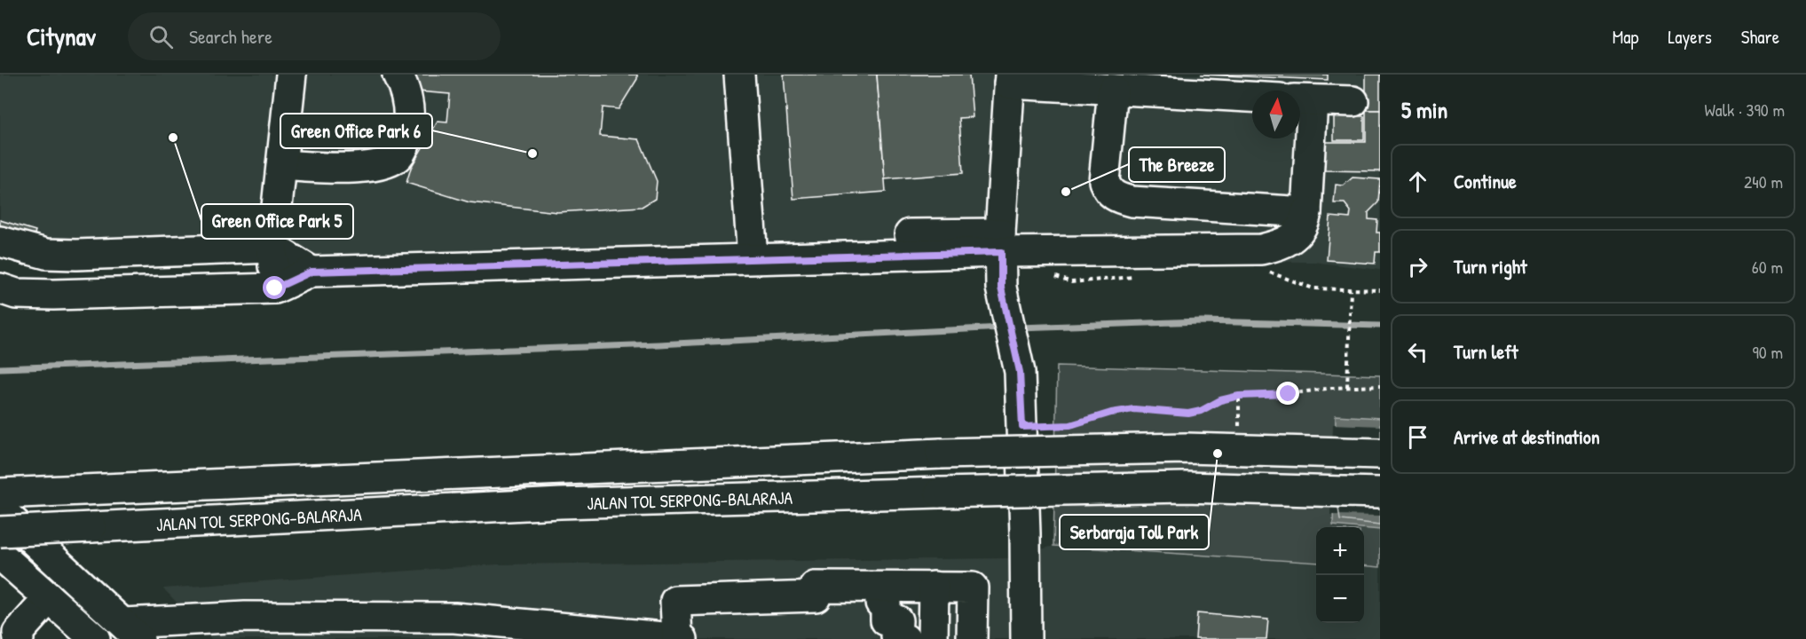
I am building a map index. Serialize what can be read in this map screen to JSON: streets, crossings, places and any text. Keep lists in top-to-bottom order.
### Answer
{
  "streets": {
    "main road": ["JALAN TOL SERPONG–BALARAJA"]
  },
  "places": [
    "Green Office Park 5",
    "Green Office Park 6",
    "The Breeze",
    "Serbaraja Toll Park"
  ],
  "north": "top",
  "page": {
    "header": "Citynav",
    "search": "Search here",
    "nav": ["Map", "Layers", "Share"],
    "heading": ["5 min", "Walk · 390 m"],
    "list": [
      ["Continue", "240 m"],
      ["Turn right", "60 m"],
      ["Turn left", "90 m"],
      "Arrive at destination"
    ],
    "map_buttons": ["+", "−"]
  }
}
